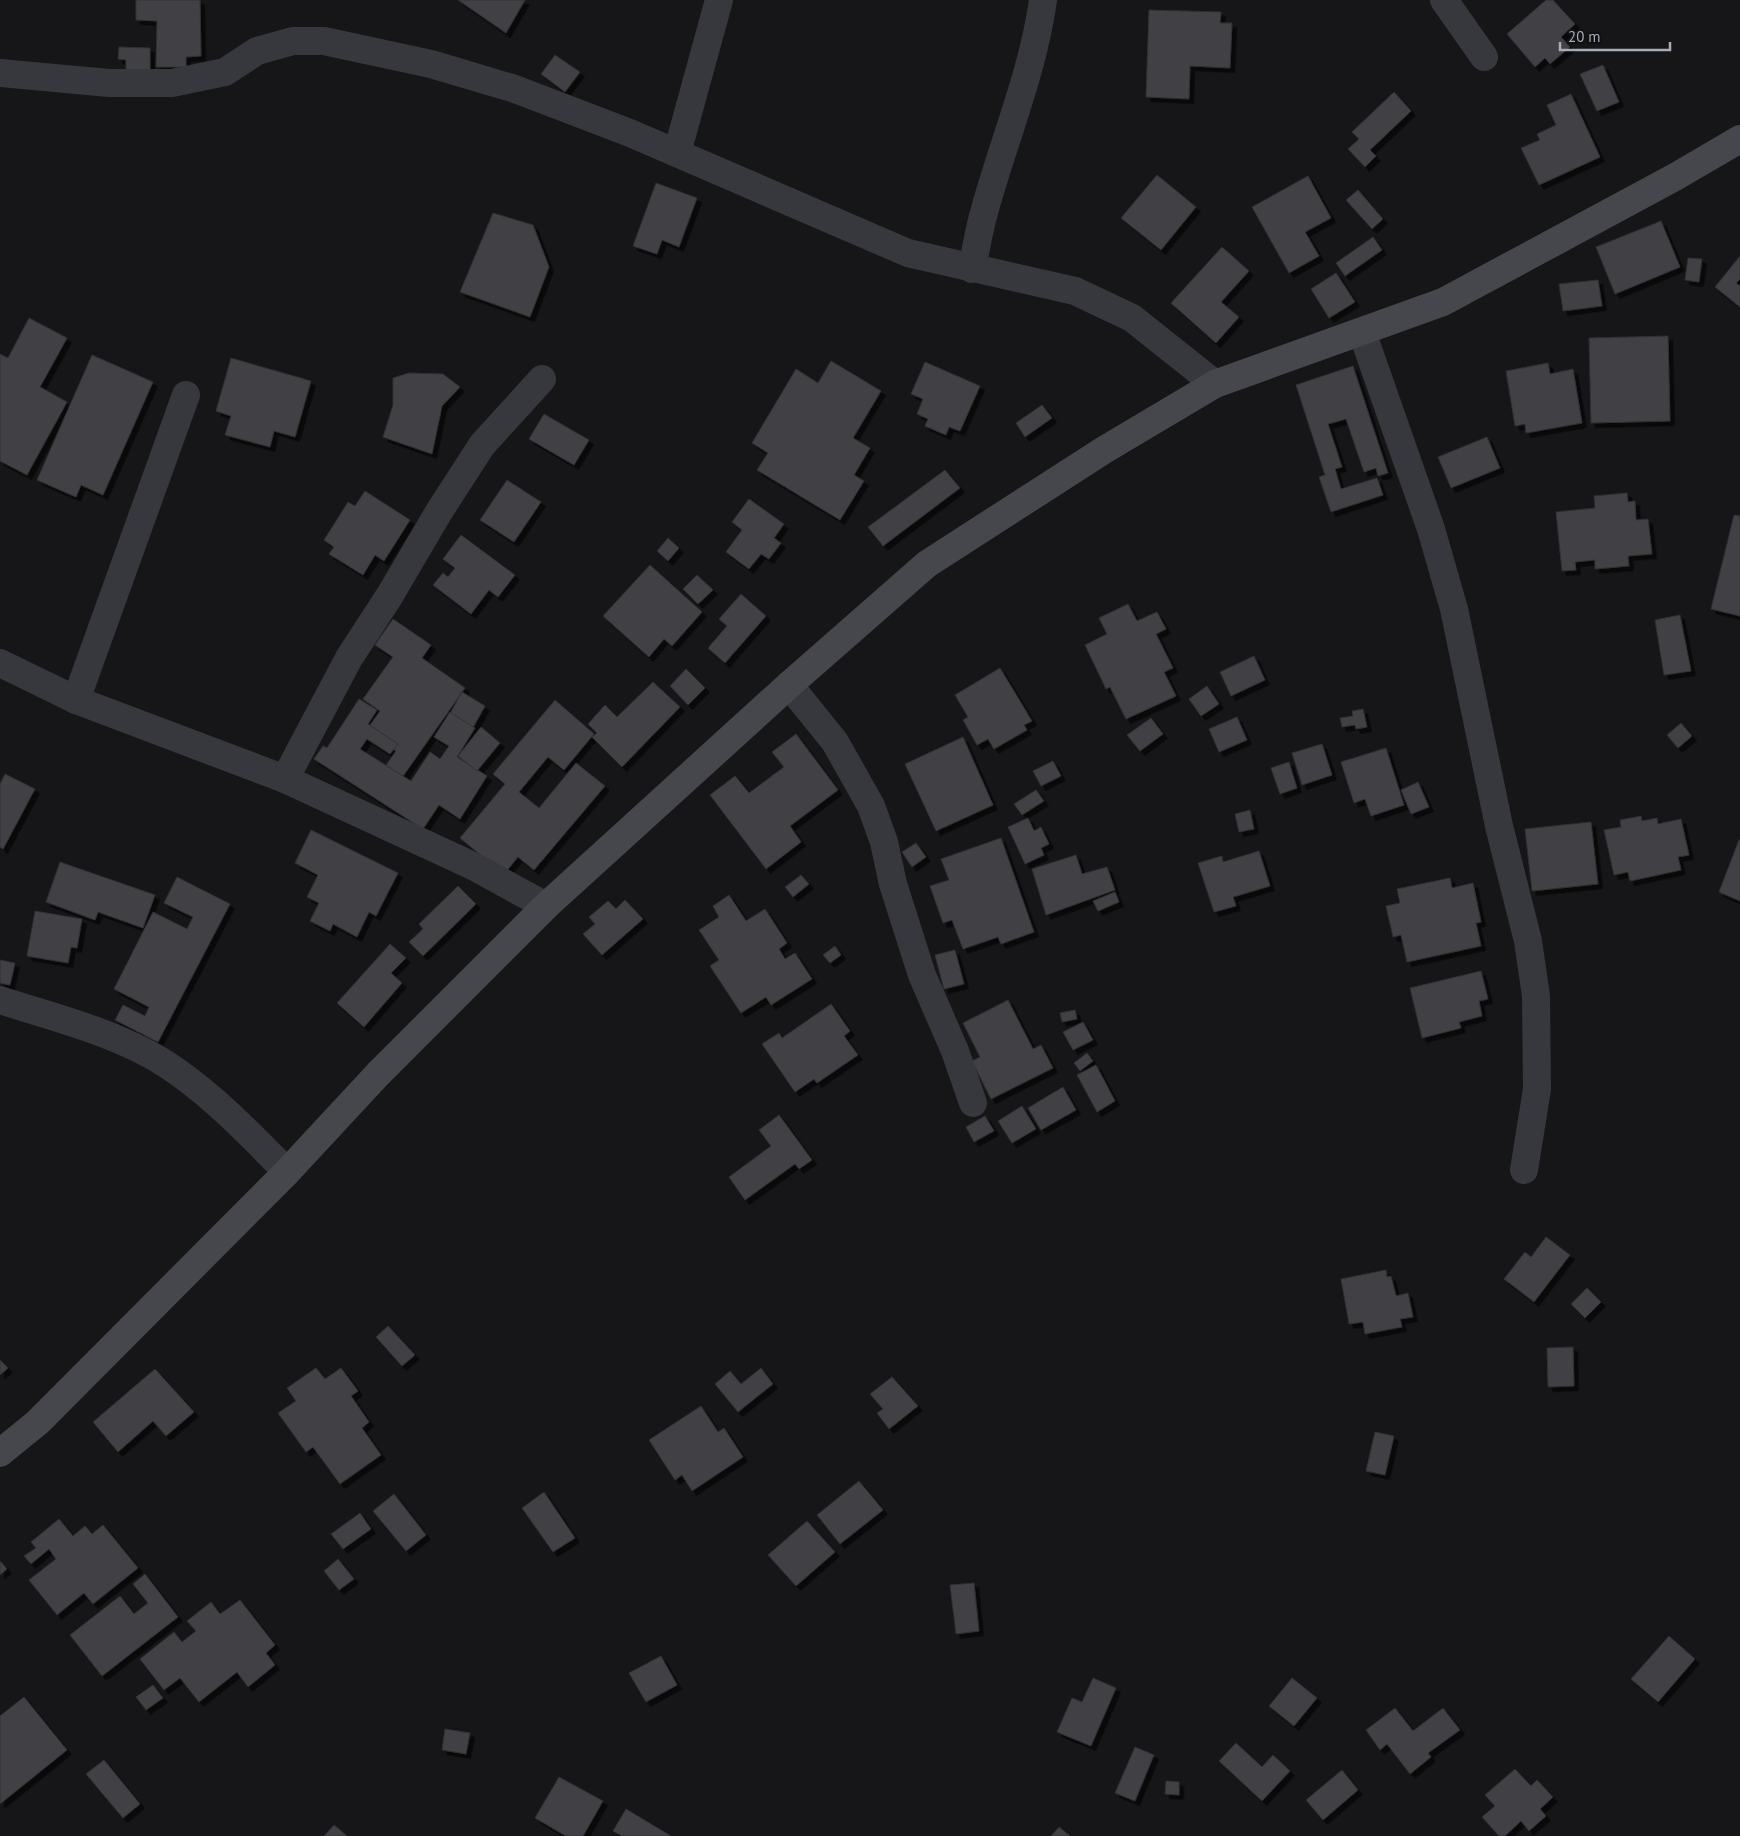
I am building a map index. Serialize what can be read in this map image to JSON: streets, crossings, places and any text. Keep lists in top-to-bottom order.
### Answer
{
  "scale_bar": "20 m"
}
